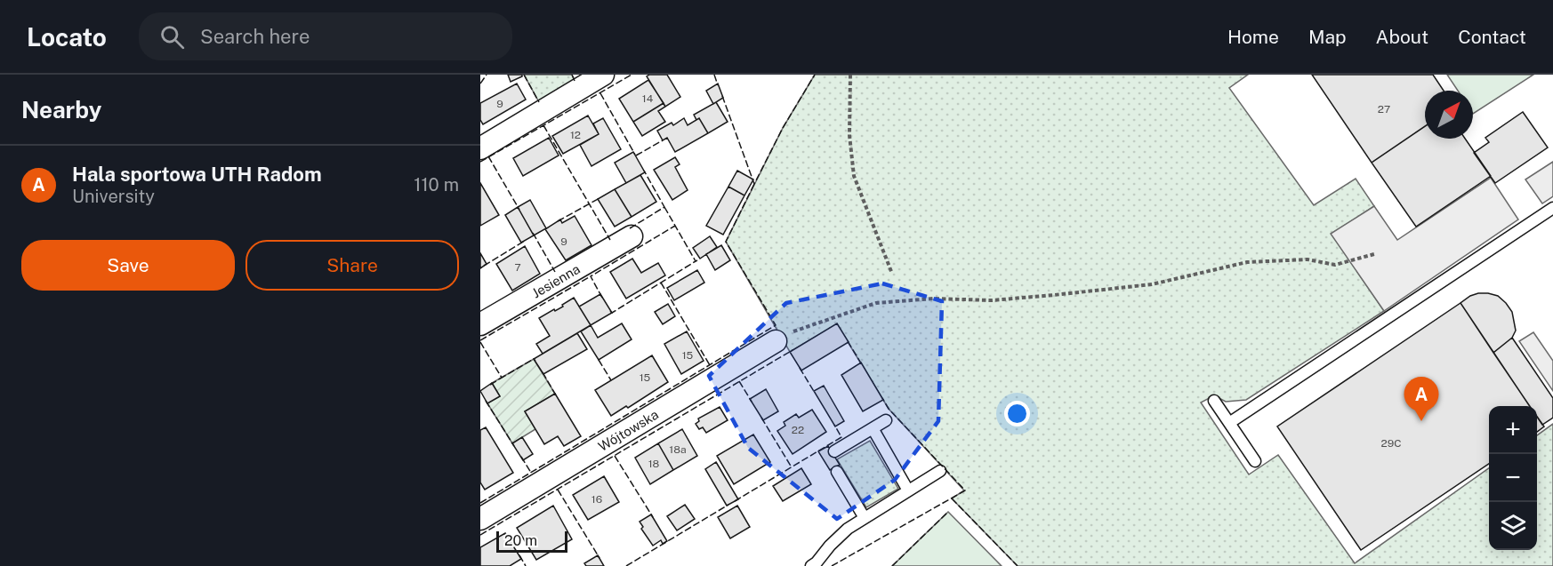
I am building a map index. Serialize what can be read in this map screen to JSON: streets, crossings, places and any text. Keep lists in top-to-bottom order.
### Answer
{
  "streets": {
    "street": ["Jesienna", "Wójtowska"]
  },
  "house_numbers": [
    "14",
    "9",
    "27",
    "12",
    "9",
    "7",
    "15",
    "15",
    "22",
    "29C",
    "18a",
    "18",
    "16"
  ],
  "scale_bar": "20 m",
  "north": "top right",
  "page": {
    "header": "Locato",
    "search": "Search here",
    "nav": [
      "Home",
      "Map",
      "About",
      "Contact"
    ],
    "heading": "Nearby",
    "list": [
      {
        "mark": "A",
        "name": "Hala sportowa UTH Radom",
        "note": "University",
        "value": "110 m"
      }
    ],
    "buttons": ["Save", "Share"],
    "pins": "A",
    "map_buttons": ["+", "−"],
    "scale": "20 m"
  }
}
